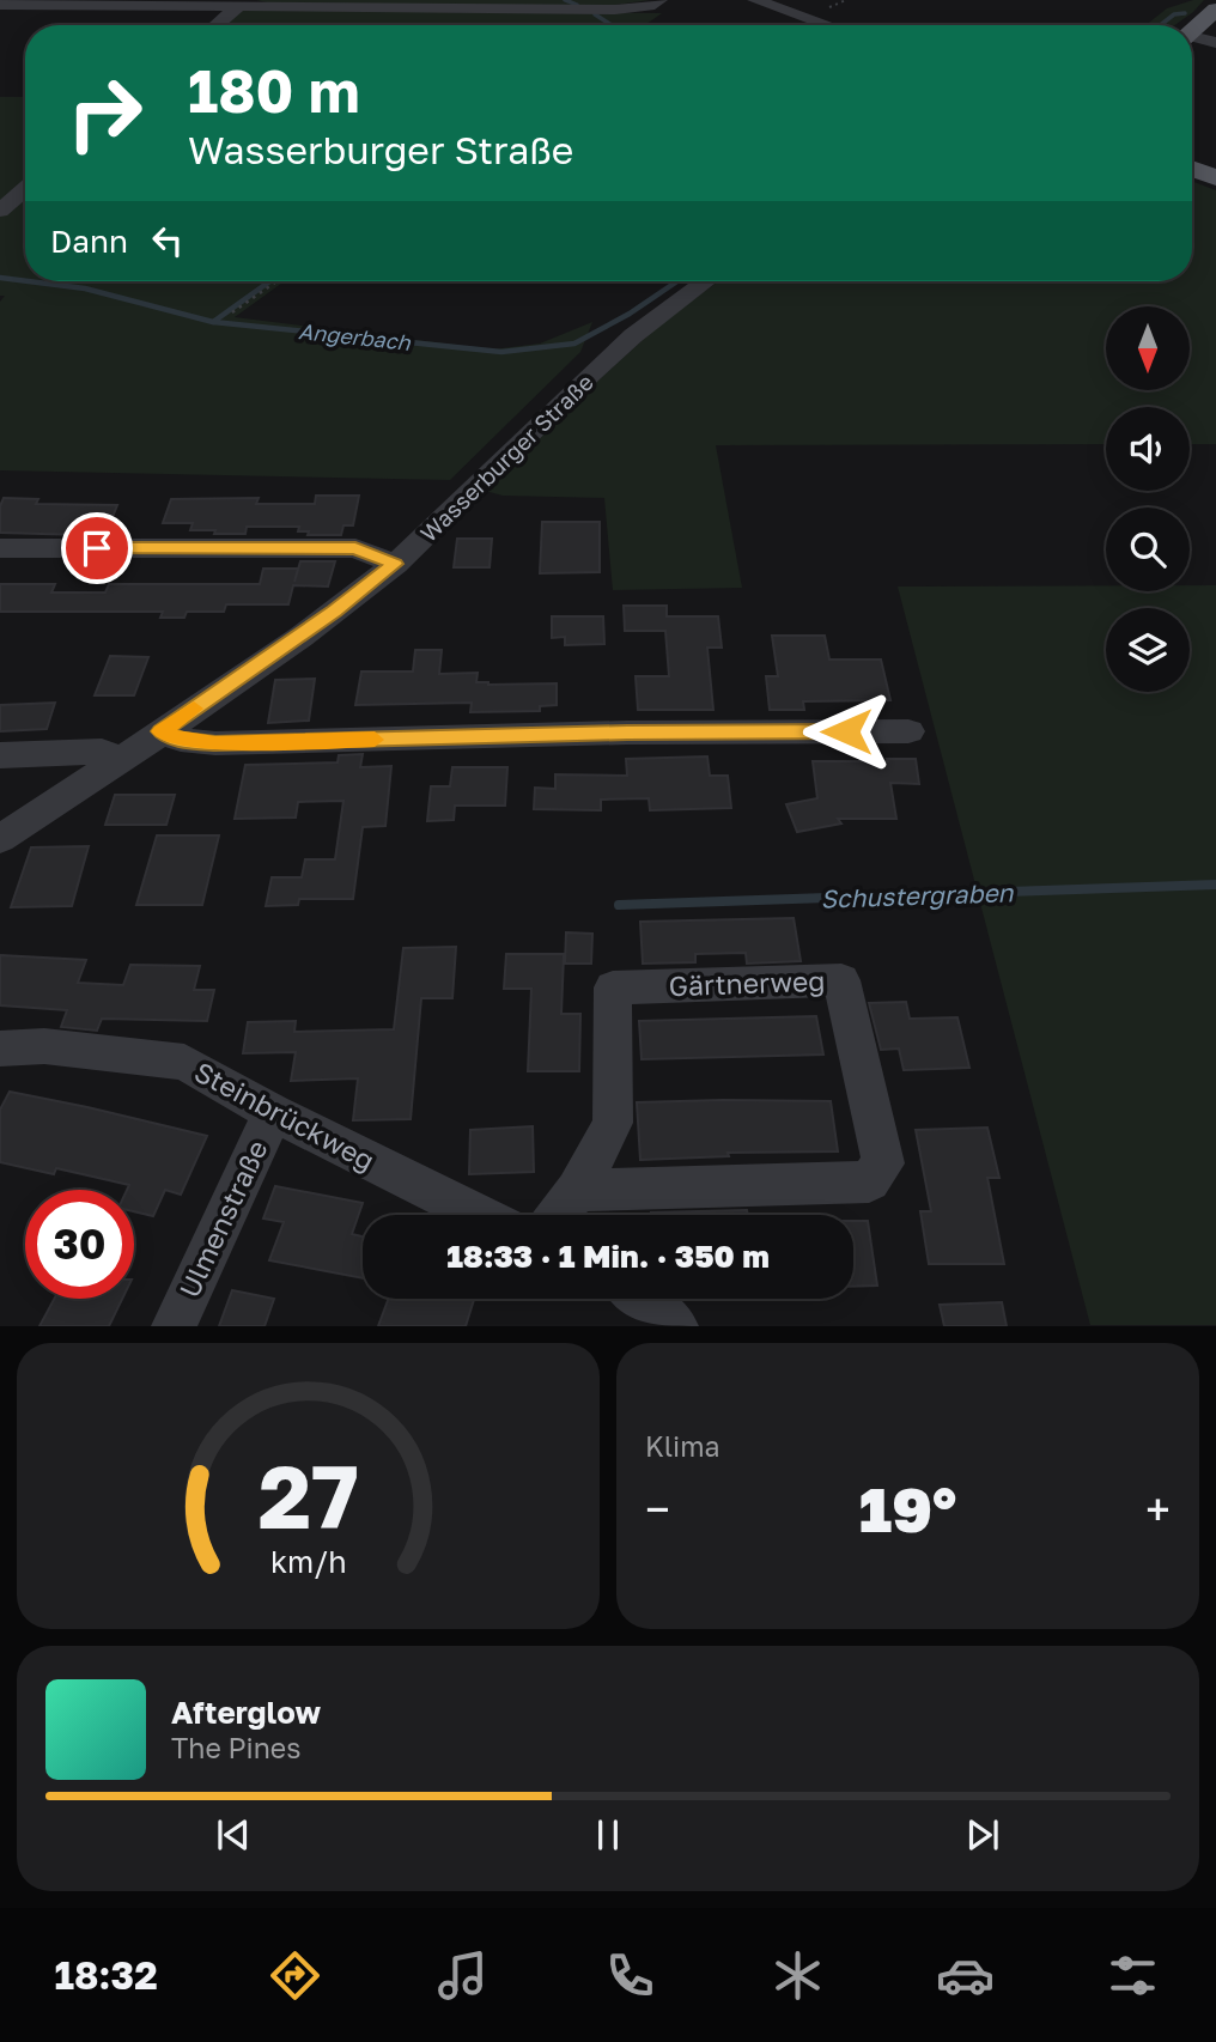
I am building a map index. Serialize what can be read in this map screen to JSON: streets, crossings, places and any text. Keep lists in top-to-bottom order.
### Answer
{
  "streets": {
    "street": [
      "Wasserburger Straße",
      "Gärtnerweg",
      "Steinbrückweg",
      "Ulmenstraße"
    ]
  },
  "crossings": [
    ["Steinbrückweg", "Ulmenstraße"]
  ],
  "water": ["Angerbach", "Schustergraben"],
  "north": "bottom",
  "page": {
    "turn": ["180 m", "Wasserburger Straße"],
    "then": "Dann",
    "limit": "30",
    "trip": "18:33 · 1 Min. · 350 m",
    "tile": "Klima",
    "heat": ["−", "19°", "+"],
    "song": ["Afterglow", "The Pines"],
    "tabs": "18:32",
    "gauge": ["27", "km/h"]
  }
}
